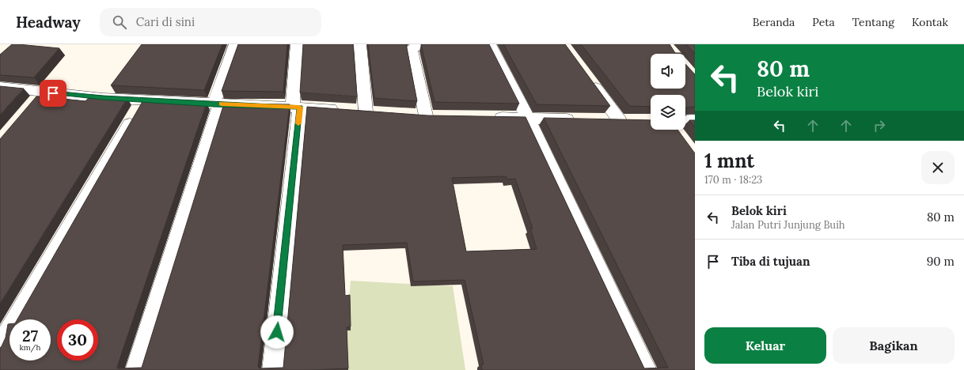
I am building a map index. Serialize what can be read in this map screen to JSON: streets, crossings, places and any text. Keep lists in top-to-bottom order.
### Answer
{
  "page": {
    "header": "Headway",
    "search": "Cari di sini",
    "nav": [
      "Beranda",
      "Peta",
      "Tentang",
      "Kontak"
    ],
    "turn": ["80 m", "Belok kiri"],
    "heading": ["1 mnt", "170 m · 18:23"],
    "list": [
      {
        "name": "Belok kiri",
        "note": "Jalan Putri Junjung Buih",
        "value": "80 m"
      },
      {
        "name": "Tiba di tujuan",
        "value": "90 m"
      }
    ],
    "speed": "27 km/h",
    "limit": "30",
    "buttons": ["Keluar", "Bagikan"]
  }
}
